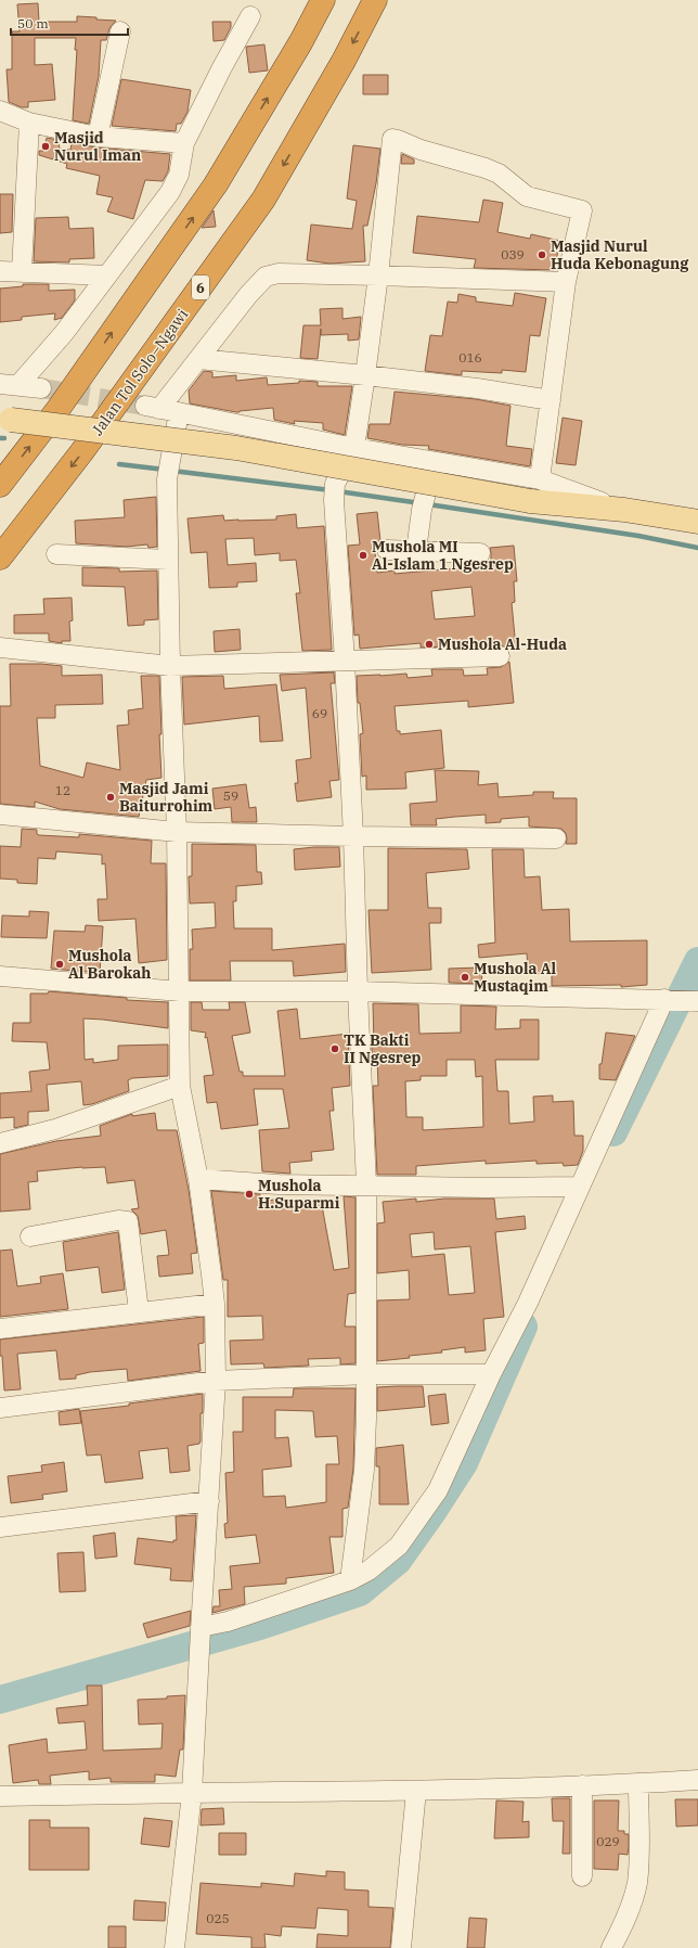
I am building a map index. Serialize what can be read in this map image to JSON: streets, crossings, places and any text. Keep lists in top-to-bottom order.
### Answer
{
  "streets": {
    "highway": ["6", "Jalan Tol Solo–Ngawi"]
  },
  "places": [
    "Masjid Nurul Iman",
    "Masjid Nurul Huda Kebonagung",
    "Mushola MI Al-Islam 1 Ngesrep",
    "Mushola Al-Huda",
    "Masjid Jami Baiturrohim",
    "Mushola Al Barokah",
    "Mushola Al Mustaqim",
    "TK Bakti II Ngesrep",
    "Mushola H.Suparmi"
  ],
  "house_numbers": [
    "039",
    "016",
    "69",
    "12",
    "59",
    "029",
    "025"
  ],
  "scale_bar": "50 m"
}
